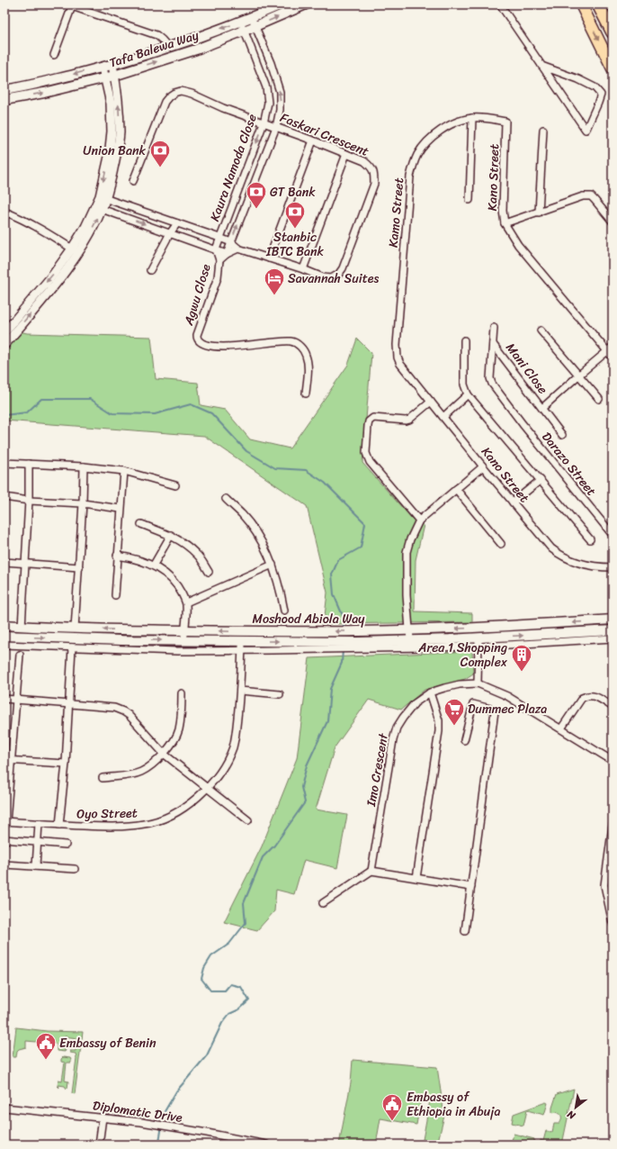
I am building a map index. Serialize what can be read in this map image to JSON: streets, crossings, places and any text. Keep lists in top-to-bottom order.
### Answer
{
  "streets": {
    "main road": ["Tafa Balewa Way", "Moshood Abiola Way"],
    "street": [
      "Faskari Crescent",
      "Kaura Namoda Close",
      "Kano Street",
      "Kamo Street",
      "Agwu Close",
      "Mani Close",
      "Darazo Street",
      "Imo Crescent",
      "Oyo Street",
      "Diplomatic Drive"
    ]
  },
  "crossings": [
    ["Tafa Balewa Way", "Kaura Namoda Close"],
    ["Faskari Crescent", "Kaura Namoda Close"],
    ["Kano Street", "Kamo Street"],
    ["Mani Close", "Darazo Street"],
    ["Moshood Abiola Way", "Oyo Street"]
  ],
  "places": {
    "bank": ["Union Bank", "GT Bank", "Stanbic IBTC Bank"],
    "hotel": ["Savannah Suites"],
    "building": ["Area 1 Shopping Complex"],
    "supermarket": ["Dummec Plaza"],
    "public building": ["Embassy of Benin", "Embassy of Ethiopia in Abuja"]
  },
  "north": "bottom left"
}
